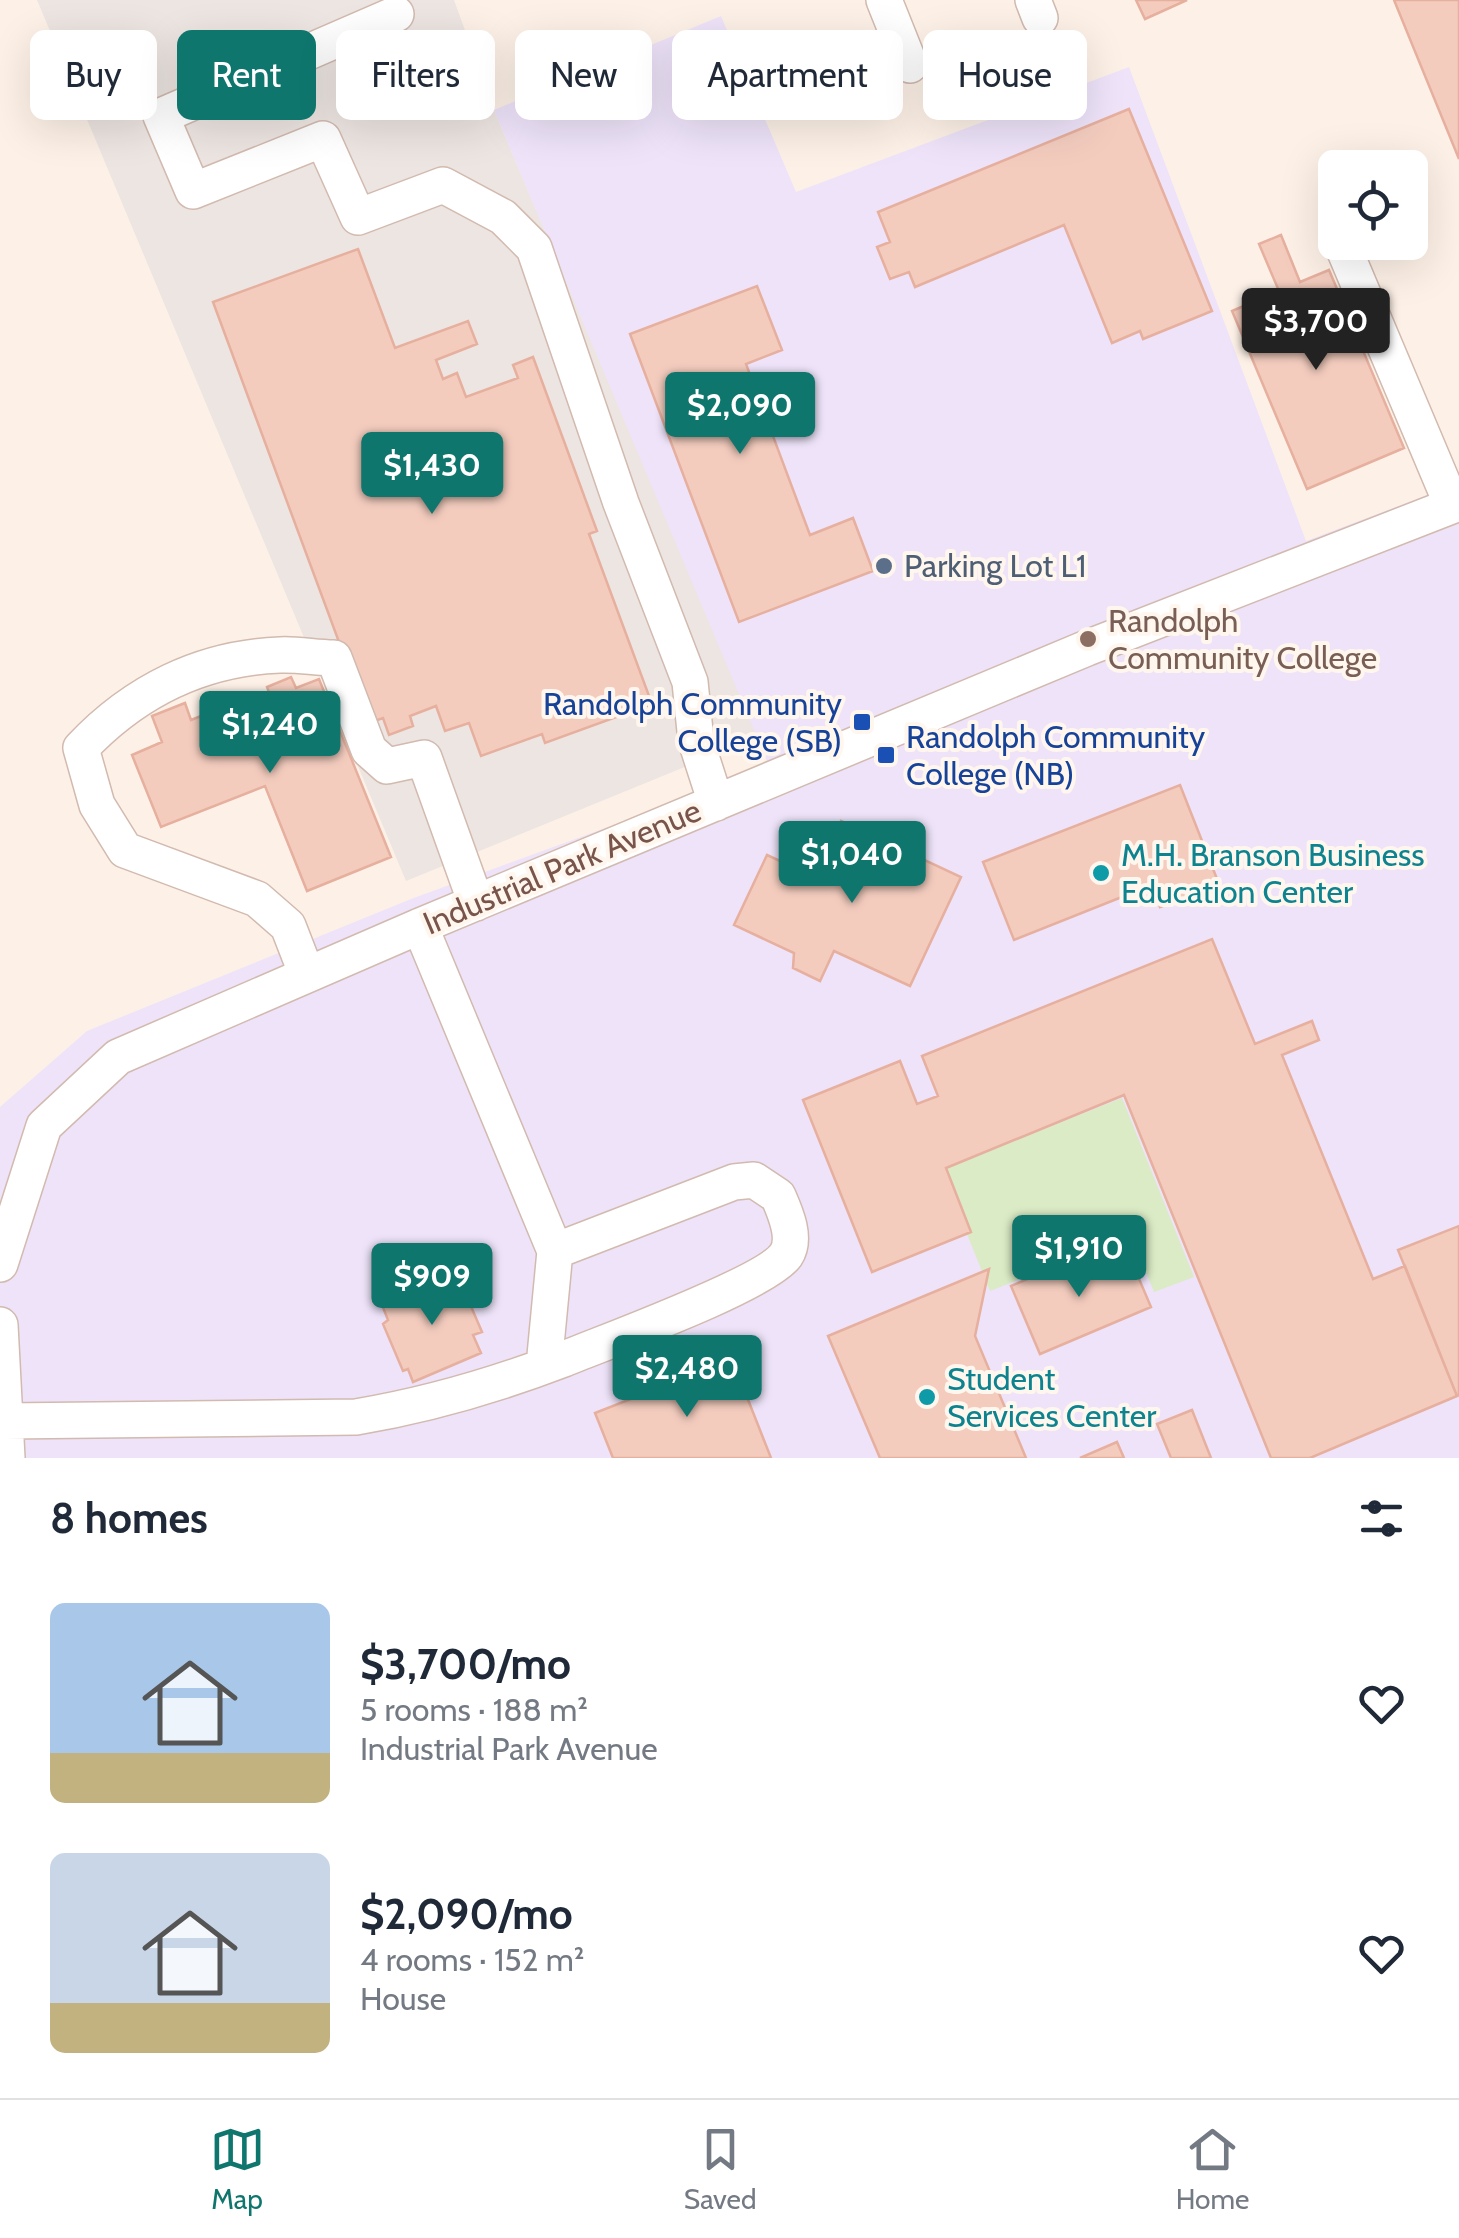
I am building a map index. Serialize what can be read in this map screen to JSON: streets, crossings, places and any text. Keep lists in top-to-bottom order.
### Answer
{
  "streets": {
    "street": ["Industrial Park Avenue"]
  },
  "places": {
    "other": [
      "Parking Lot L1",
      "Randolph Community College",
      "M.H. Branson Business Education Center",
      "Student Services Center"
    ],
    "transit": ["Randolph Community College (SB)", "Randolph Community College (NB)"]
  },
  "page": {
    "chip": [
      "Buy",
      "Rent",
      "Filters",
      "New",
      "Apartment",
      "House"
    ],
    "price": [
      "$3,700",
      "$2,090",
      "$1,430",
      "$1,240",
      "$1,040",
      "$1,910",
      "$909",
      "$2,480"
    ],
    "heading": "8 homes",
    "list": [
      {
        "name": "$3,700/mo",
        "note": "5 rooms · 188 m² · Industrial Park Avenue"
      },
      {
        "name": "$2,090/mo",
        "note": "4 rooms · 152 m² · House"
      }
    ],
    "tabs": ["Map", "Saved", "Home"]
  }
}
